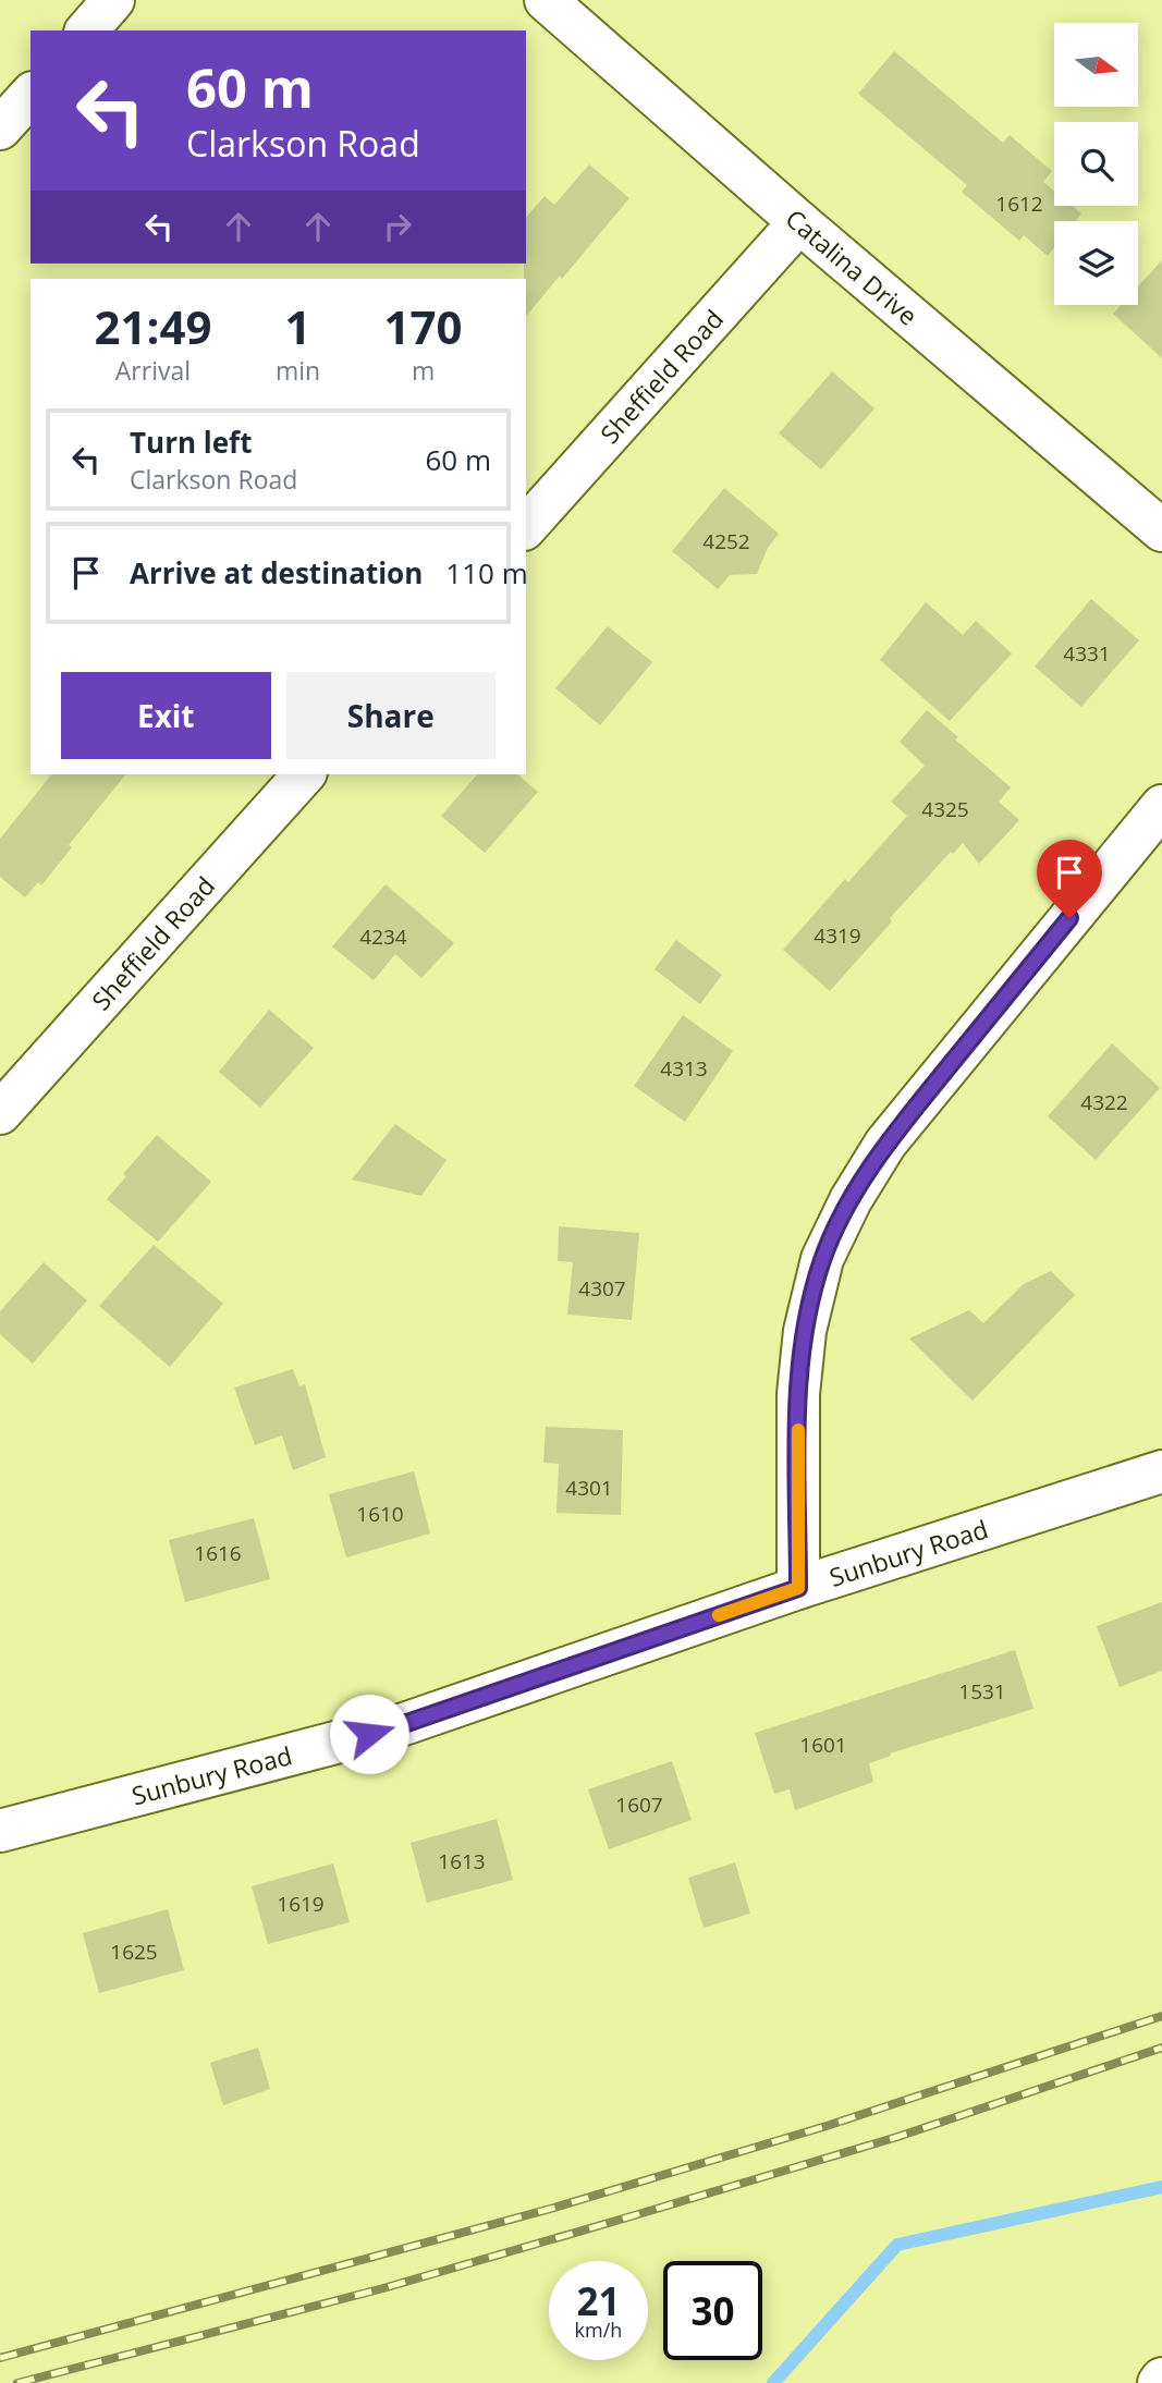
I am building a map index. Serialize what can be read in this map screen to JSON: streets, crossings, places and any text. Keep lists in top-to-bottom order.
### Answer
{
  "streets": {
    "street": ["Catalina Drive", "Sheffield Road", "Sunbury Road"]
  },
  "crossings": [
    ["Catalina Drive", "Sheffield Road"]
  ],
  "house_numbers": [
    "1612",
    "4252",
    "4331",
    "4325",
    "4319",
    "4234",
    "4313",
    "4322",
    "4307",
    "4301",
    "1610",
    "1616",
    "1531",
    "1601",
    "1607",
    "1613",
    "1619",
    "1625"
  ],
  "north": "right",
  "page": {
    "turn": ["60 m", "Clarkson Road"],
    "eta": [
      "21:49",
      "Arrival",
      "1",
      "min",
      "170",
      "m"
    ],
    "list": [
      {
        "name": "Turn left",
        "note": "Clarkson Road",
        "value": "60 m"
      },
      {
        "name": "Arrive at destination",
        "value": "110 m"
      }
    ],
    "buttons": ["Exit", "Share"],
    "speed": "21 km/h",
    "limit": "30"
  }
}
